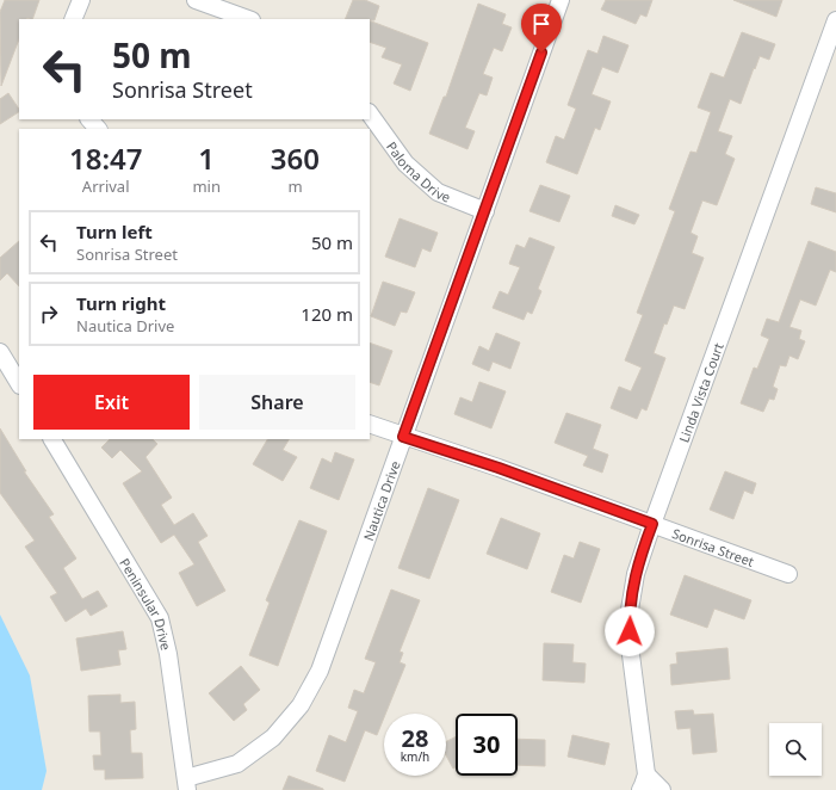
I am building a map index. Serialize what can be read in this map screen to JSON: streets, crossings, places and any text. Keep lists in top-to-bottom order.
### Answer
{
  "streets": {
    "street": [
      "Paloma Drive",
      "Linda Vista Court",
      "Nautica Drive",
      "Sonrisa Street",
      "Peninsular Drive"
    ]
  },
  "crossings": [
    ["Paloma Drive", "Nautica Drive"],
    ["Linda Vista Court", "Sonrisa Street"],
    ["Nautica Drive", "Sonrisa Street"],
    ["Nautica Drive", "Peninsular Drive"]
  ],
  "page": {
    "turn": ["50 m", "Sonrisa Street"],
    "eta": [
      "18:47",
      "Arrival",
      "1",
      "min",
      "360",
      "m"
    ],
    "list": [
      {
        "name": "Turn left",
        "note": "Sonrisa Street",
        "value": "50 m"
      },
      {
        "name": "Turn right",
        "note": "Nautica Drive",
        "value": "120 m"
      }
    ],
    "buttons": ["Exit", "Share"],
    "speed": "28 km/h",
    "limit": "30"
  }
}
